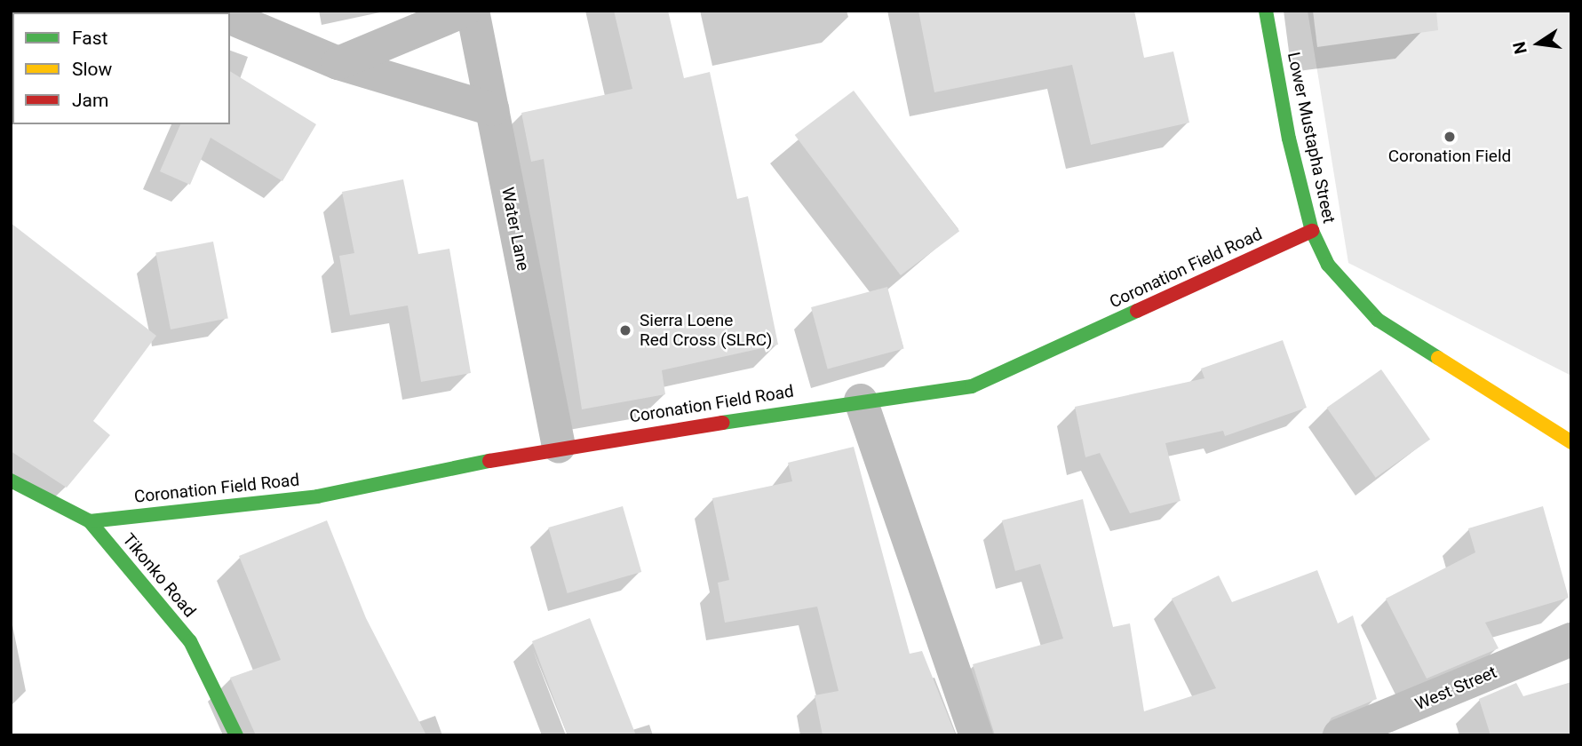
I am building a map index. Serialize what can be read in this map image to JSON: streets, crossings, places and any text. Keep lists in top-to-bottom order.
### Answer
{
  "streets": {
    "street": [
      "Lower Mustapha Street",
      "Water Lane",
      "Coronation Field Road",
      "Tikonko Road",
      "West Street"
    ]
  },
  "crossings": [
    ["Lower Mustapha Street", "Coronation Field Road"],
    ["Water Lane", "Coronation Field Road"],
    ["Coronation Field Road", "Tikonko Road"]
  ],
  "places": ["Coronation Field", "Sierra Loene Red Cross (SLRC)"],
  "legend": ["Fast", "Slow", "Jam"],
  "north": "left"
}
